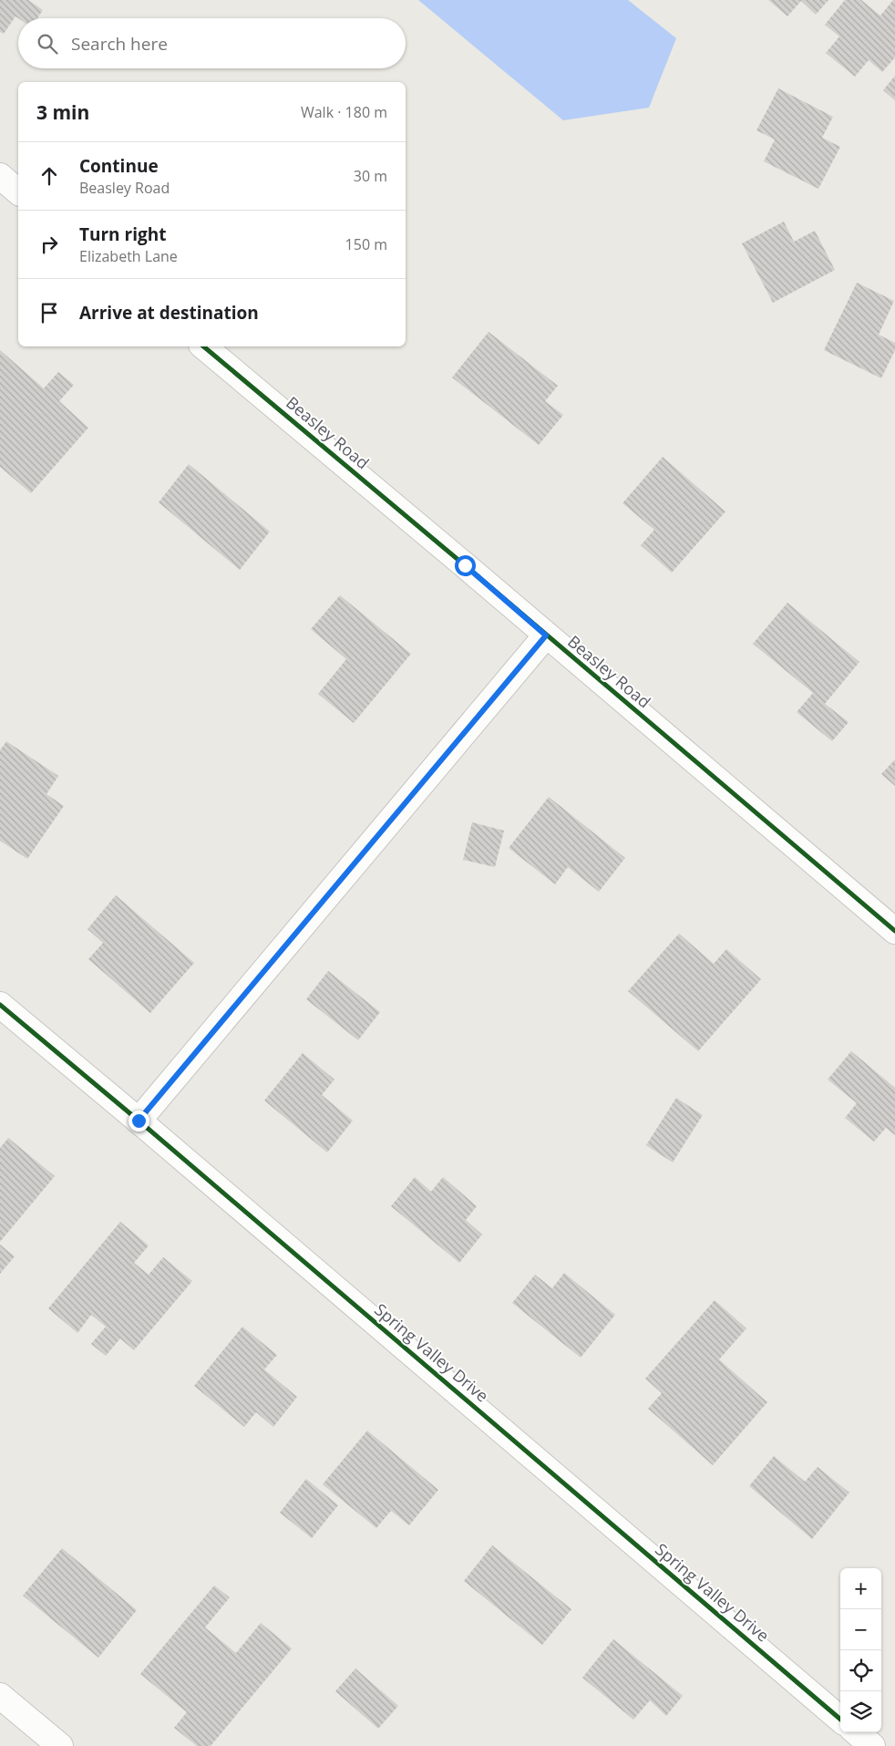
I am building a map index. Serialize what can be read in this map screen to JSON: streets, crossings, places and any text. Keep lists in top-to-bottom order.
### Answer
{
  "streets": {
    "street": ["Beasley Road", "Spring Valley Drive"]
  },
  "page": {
    "search": "Search here",
    "heading": ["3 min", "Walk · 180 m"],
    "list": [
      ["Continue", "Beasley Road", "30 m"],
      ["Turn right", "Elizabeth Lane", "150 m"],
      "Arrive at destination"
    ],
    "map_buttons": ["+", "−"]
  }
}
